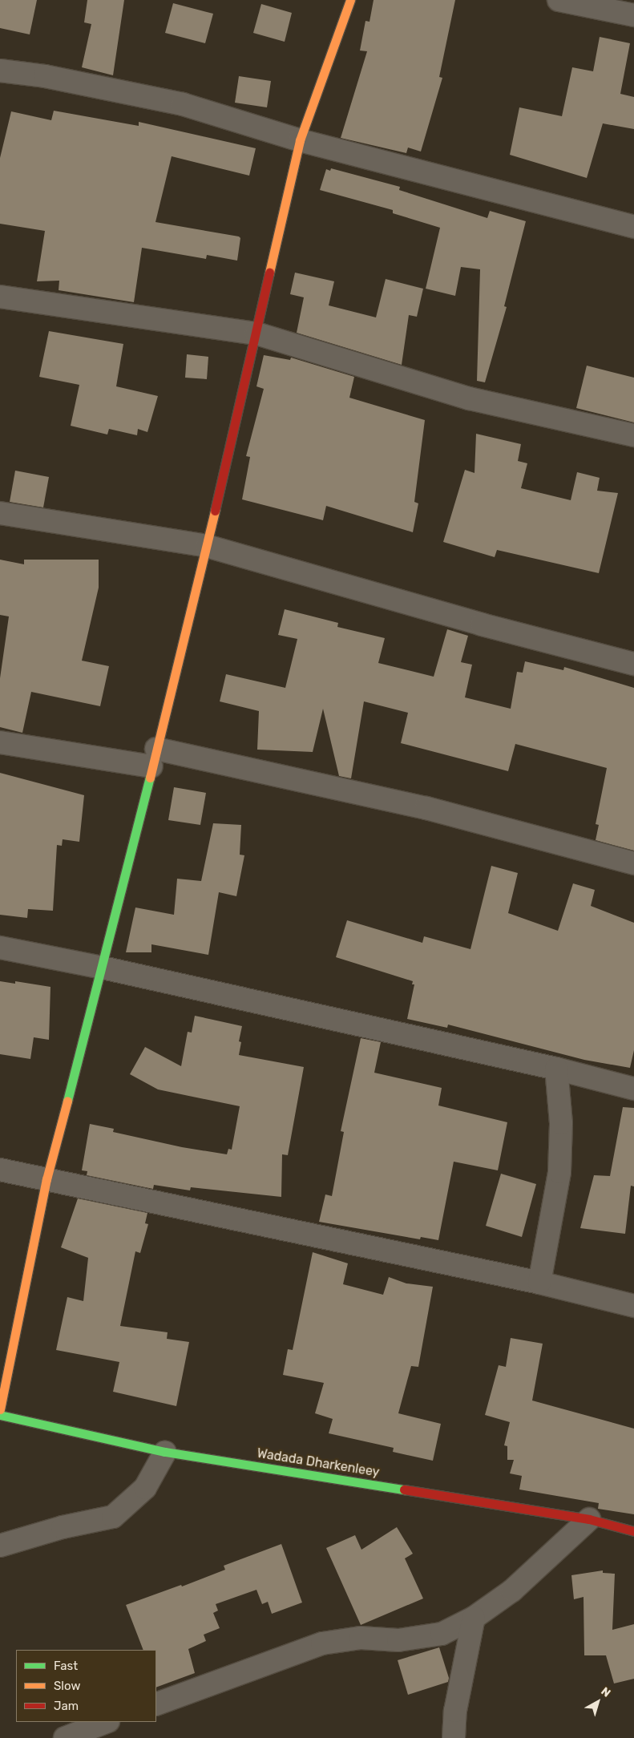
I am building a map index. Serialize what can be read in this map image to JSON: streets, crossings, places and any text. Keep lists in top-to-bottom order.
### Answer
{
  "streets": {
    "street": ["Wadada Dharkenleey"]
  },
  "legend": ["Fast", "Slow", "Jam"],
  "north": "top right"
}
